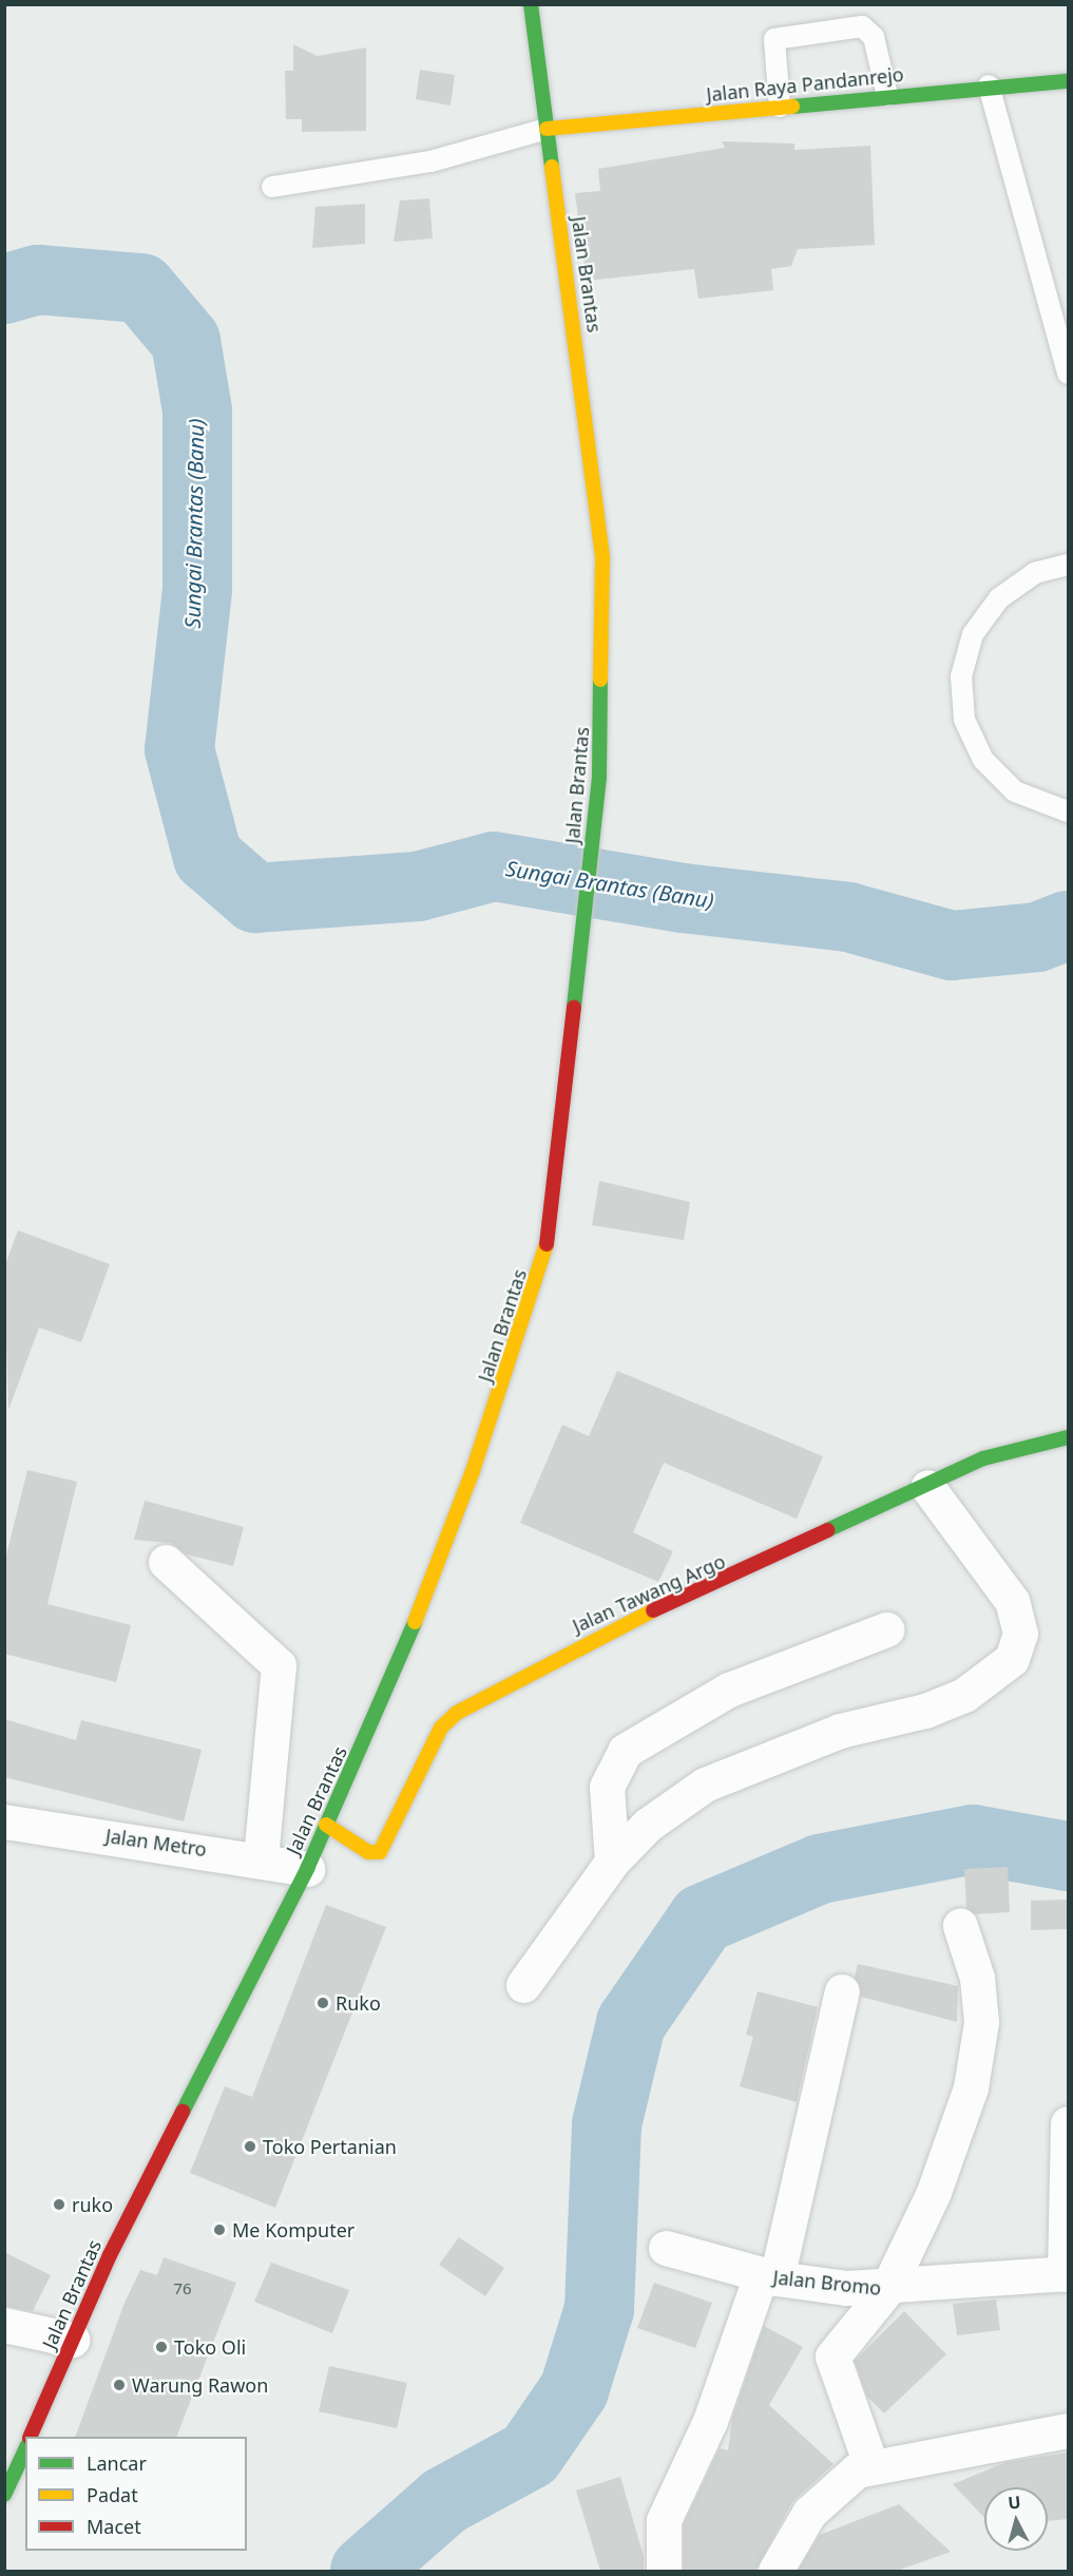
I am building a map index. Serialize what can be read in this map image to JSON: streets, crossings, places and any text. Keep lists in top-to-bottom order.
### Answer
{
  "streets": {
    "main road": ["Jalan Raya Pandanrejo", "Jalan Brantas", "Jalan Tawang Argo"],
    "street": ["Jalan Metro", "Jalan Bromo"]
  },
  "crossings": [
    ["Jalan Raya Pandanrejo", "Jalan Brantas"],
    ["Jalan Brantas", "Jalan Tawang Argo"],
    ["Jalan Brantas", "Jalan Metro"]
  ],
  "water": ["Sungai Brantas (Banu)"],
  "places": [
    "Ruko",
    "Toko Pertanian",
    "ruko",
    "Me Komputer",
    "Toko Oli",
    "Warung Rawon"
  ],
  "house_numbers": ["76"],
  "legend": ["Lancar", "Padat", "Macet"],
  "north": "top"
}
